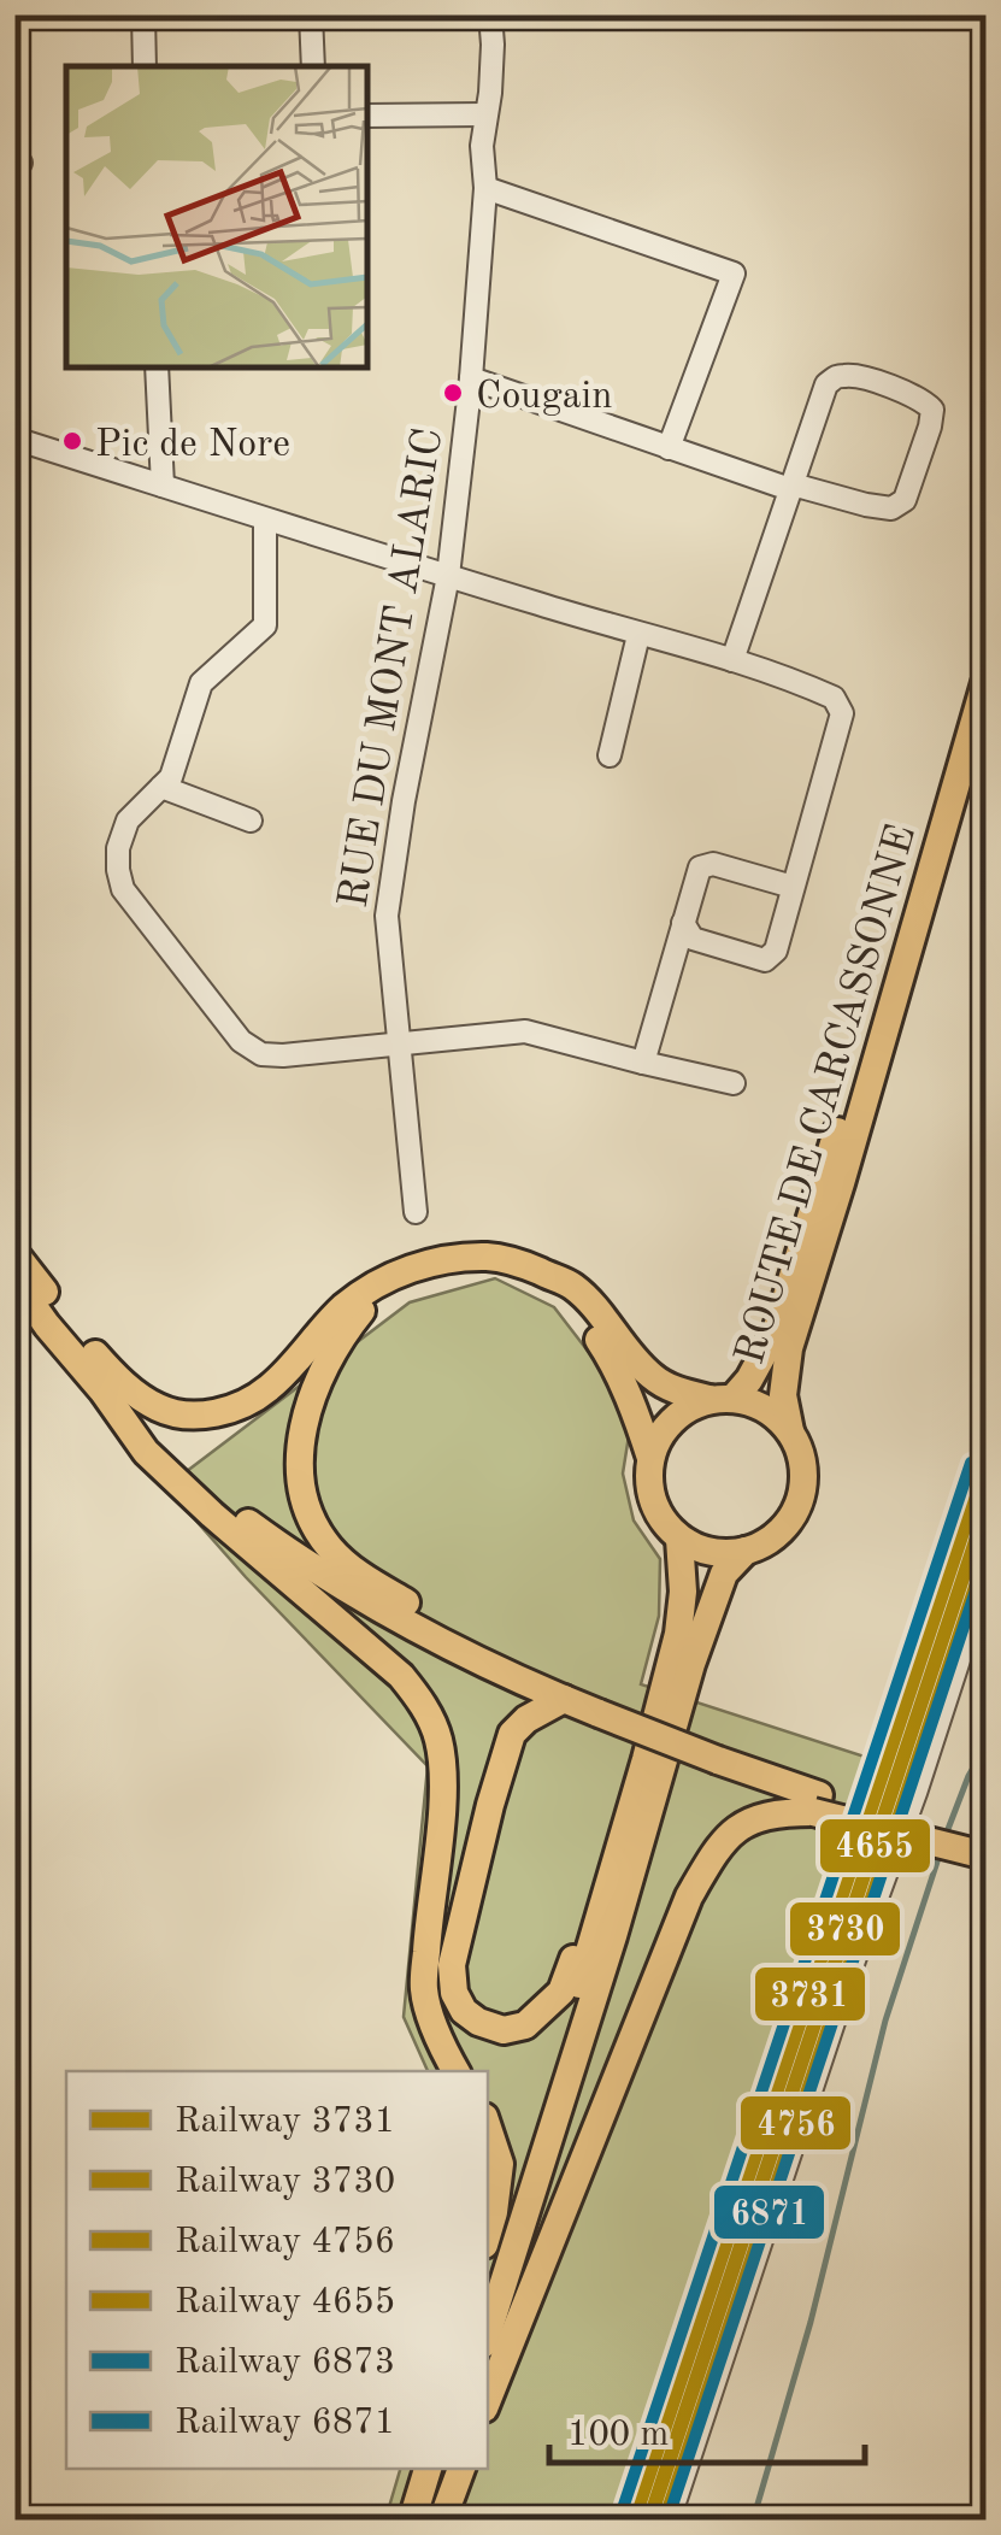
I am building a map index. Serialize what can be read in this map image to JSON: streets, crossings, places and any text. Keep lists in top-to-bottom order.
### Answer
{
  "streets": {
    "main road": ["ROUTE DE CARCASSONNE"],
    "street": ["RUE DU MONT ALARIC"]
  },
  "places": ["Cougain", "Pic de Nore"],
  "lines": [
    "rail line 6873",
    "rail line 3731",
    "rail line 3730",
    "rail line 4655",
    "rail line 4756",
    "rail line 6871"
  ],
  "legend": [
    "Railway 3731",
    "Railway 3730",
    "Railway 4756",
    "Railway 4655",
    "Railway 6873",
    "Railway 6871"
  ],
  "scale_bar": "100 m"
}
